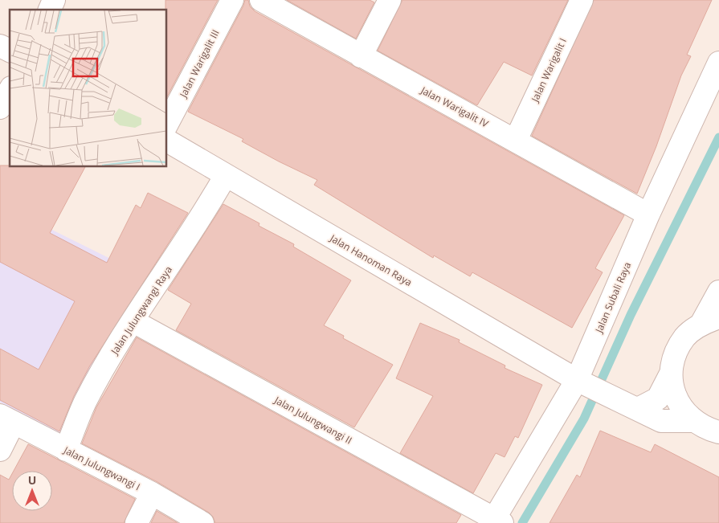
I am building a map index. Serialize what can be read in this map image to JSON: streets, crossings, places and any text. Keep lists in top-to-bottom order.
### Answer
{
  "streets": {
    "street": [
      "Jalan Warigalit III",
      "Jalan Warigalit I",
      "Jalan Warigalit IV",
      "Jalan Hanoman Raya",
      "Jalan Subali Raya",
      "Jalan Julungwangi Raya",
      "Jalan Julungwangi II",
      "Jalan Julungwangi I"
    ]
  },
  "crossings": [
    ["Jalan Warigalit I", "Jalan Warigalit IV"],
    ["Jalan Warigalit IV", "Jalan Subali Raya"],
    ["Jalan Hanoman Raya", "Jalan Subali Raya"],
    ["Jalan Hanoman Raya", "Jalan Julungwangi Raya"],
    ["Jalan Subali Raya", "Jalan Julungwangi II"],
    ["Jalan Julungwangi Raya", "Jalan Julungwangi II"],
    ["Jalan Julungwangi Raya", "Jalan Julungwangi I"]
  ],
  "north": "top"
}
